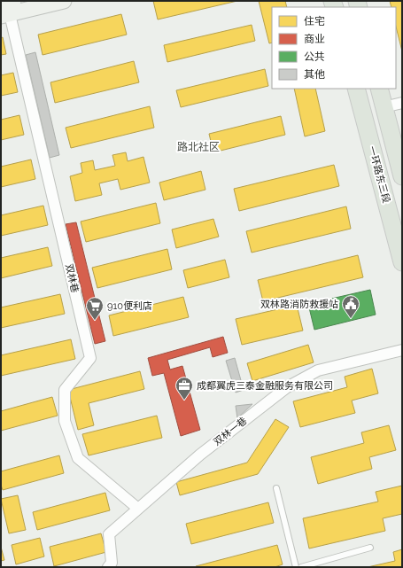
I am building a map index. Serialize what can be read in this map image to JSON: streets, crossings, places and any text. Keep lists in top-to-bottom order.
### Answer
{
  "streets": {
    "main road": ["一环路东三段"],
    "street": ["双林巷", "双林一巷"]
  },
  "crossings": [
    ["双林巷", "双林一巷"]
  ],
  "districts": ["路北社区"],
  "places": {
    "public building": ["双林路消防救援站"],
    "supermarket": ["910便利店"],
    "office": ["成都翼虎三泰金融服务有限公司"]
  },
  "legend": [
    "住宅",
    "商业",
    "公共",
    "其他"
  ]
}
